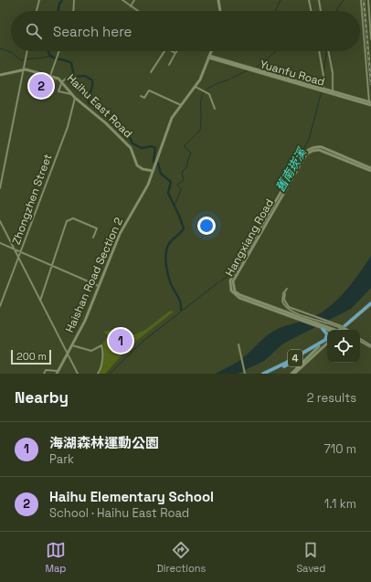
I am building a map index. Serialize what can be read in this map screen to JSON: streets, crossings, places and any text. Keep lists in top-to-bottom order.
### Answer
{
  "streets": {
    "main road": ["4"],
    "street": [
      "Yuanfu Road",
      "Haihu East Road",
      "Zhongzhen Street",
      "Hangxiang Road",
      "Haishan Road Section 2"
    ]
  },
  "crossings": [
    ["Yuanfu Road", "Haishan Road Section 2"],
    ["Haihu East Road", "Zhongzhen Street"],
    ["Haihu East Road", "Haishan Road Section 2"]
  ],
  "water": ["舊南崁溪"],
  "scale_bar": "200 m",
  "page": {
    "search": "Search here",
    "pins": ["2", "1"],
    "scale": "200 m",
    "heading": ["Nearby", "2 results"],
    "list": [
      {
        "mark": "1",
        "name": "海湖森林運動公園",
        "note": "Park",
        "value": "710 m"
      },
      {
        "mark": "2",
        "name": "Haihu Elementary School",
        "note": "School · Haihu East Road",
        "value": "1.1 km"
      }
    ],
    "nav": ["Map", "Directions", "Saved"]
  }
}
